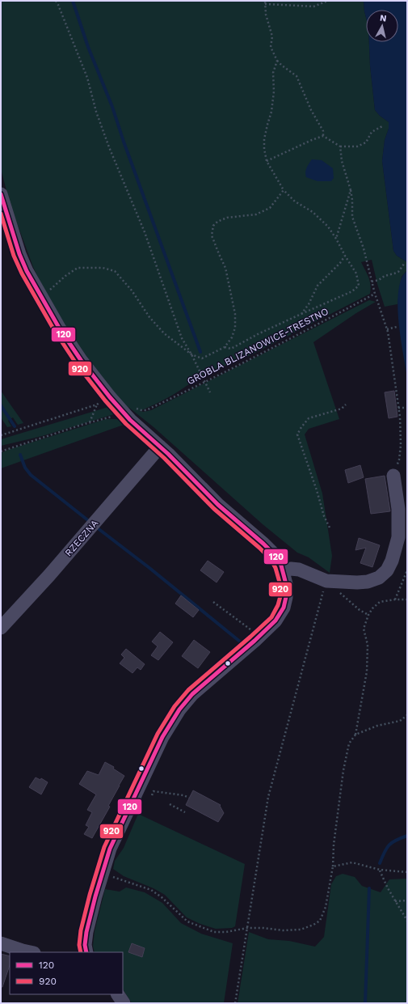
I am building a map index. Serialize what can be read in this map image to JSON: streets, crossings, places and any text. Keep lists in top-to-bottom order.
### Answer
{
  "streets": {
    "street": ["RZECZNA"],
    "path": ["GROBLA BLIZANOWICE-TRESTNO"]
  },
  "lines": ["transit line 120", "transit line 920"],
  "legend": ["120", "920"],
  "north": "top"
}
